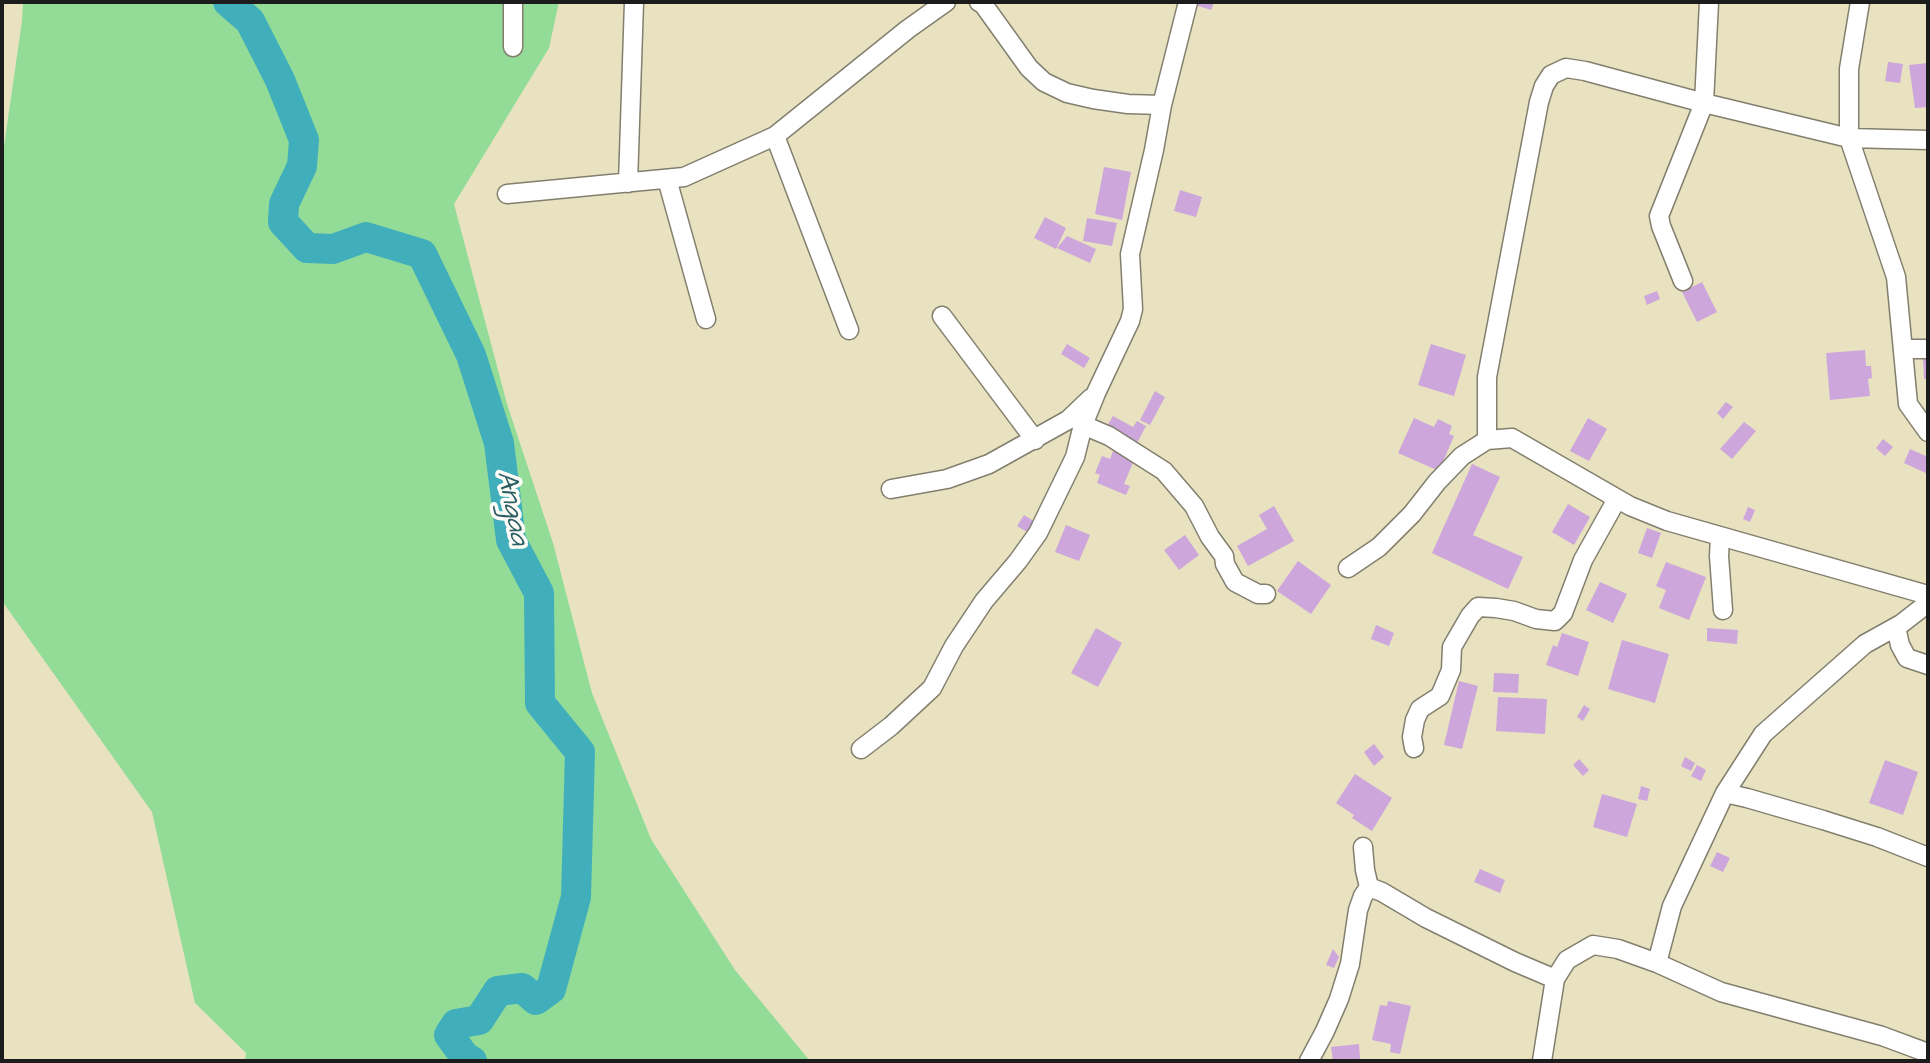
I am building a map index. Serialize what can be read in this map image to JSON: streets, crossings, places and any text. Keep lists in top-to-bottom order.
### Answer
{
  "water": ["Angaa"]
}
